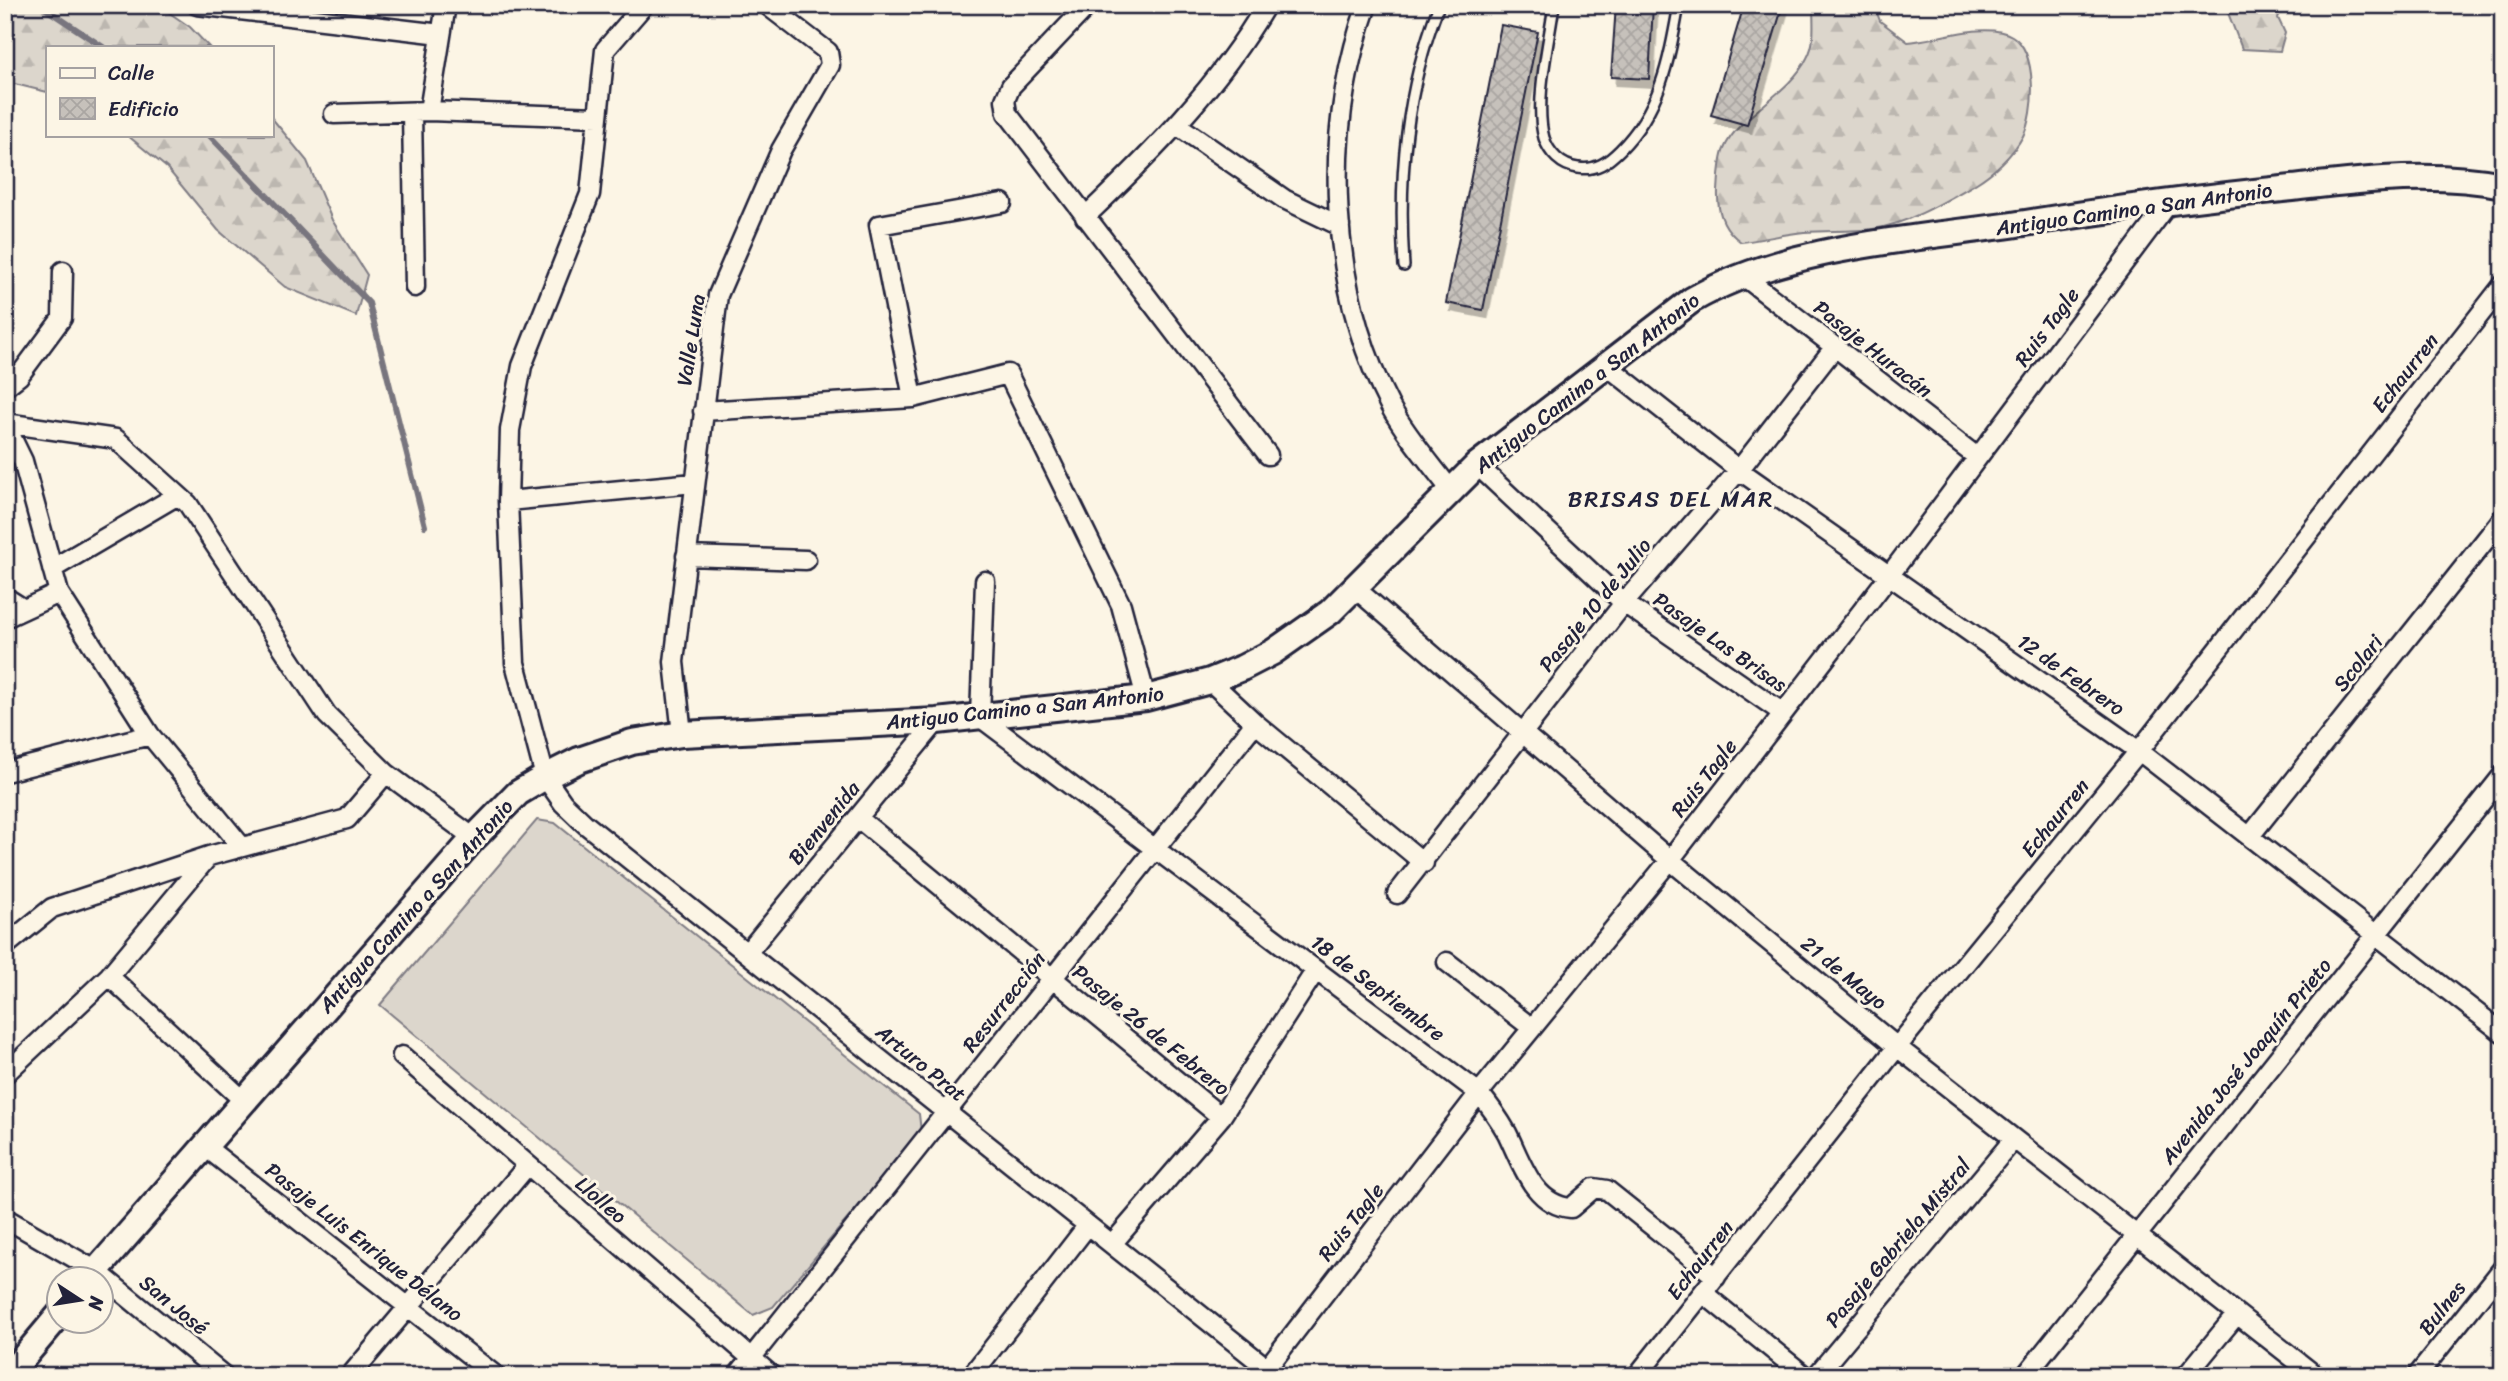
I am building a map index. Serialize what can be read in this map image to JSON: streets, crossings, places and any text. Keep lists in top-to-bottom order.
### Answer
{
  "streets": {
    "street": [
      "Antiguo Camino a San Antonio",
      "Ruis Tagle",
      "Valle Luna",
      "Pasaje Huracán",
      "Echaurren",
      "Pasaje 10 de Julio",
      "Pasaje Las Brisas",
      "Scolari",
      "12 de Febrero",
      "Bienvenida",
      "21 de Mayo",
      "18 de Septiembre",
      "Resurrección",
      "Pasaje 26 de Febrero",
      "Avenida José Joaquín Prieto",
      "Arturo Prat",
      "Llolleo",
      "Pasaje Luis Enrique Délano",
      "Pasaje Gabriela Mistral",
      "San José",
      "Bulnes"
    ]
  },
  "crossings": [
    ["Antiguo Camino a San Antonio", "Ruis Tagle"],
    ["Antiguo Camino a San Antonio", "Valle Luna"],
    ["Antiguo Camino a San Antonio", "Pasaje Huracán"],
    ["Antiguo Camino a San Antonio", "Pasaje Las Brisas"],
    ["Antiguo Camino a San Antonio", "12 de Febrero"],
    ["Antiguo Camino a San Antonio", "Bienvenida"],
    ["Antiguo Camino a San Antonio", "21 de Mayo"],
    ["Antiguo Camino a San Antonio", "18 de Septiembre"],
    ["Antiguo Camino a San Antonio", "Arturo Prat"],
    ["Antiguo Camino a San Antonio", "Pasaje Luis Enrique Délano"],
    ["Ruis Tagle", "Pasaje Huracán"],
    ["Ruis Tagle", "Pasaje Las Brisas"],
    ["Ruis Tagle", "12 de Febrero"],
    ["Ruis Tagle", "21 de Mayo"],
    ["Ruis Tagle", "18 de Septiembre"],
    ["Ruis Tagle", "Arturo Prat"],
    ["Pasaje Huracán", "Pasaje 10 de Julio"],
    ["Echaurren", "12 de Febrero"],
    ["Echaurren", "21 de Mayo"],
    ["Echaurren", "18 de Septiembre"],
    ["Pasaje 10 de Julio", "Pasaje Las Brisas"],
    ["Pasaje 10 de Julio", "12 de Febrero"],
    ["Pasaje 10 de Julio", "21 de Mayo"],
    ["Scolari", "12 de Febrero"],
    ["12 de Febrero", "Avenida José Joaquín Prieto"],
    ["Bienvenida", "Pasaje 26 de Febrero"],
    ["Bienvenida", "Arturo Prat"],
    ["21 de Mayo", "Avenida José Joaquín Prieto"],
    ["21 de Mayo", "Pasaje Gabriela Mistral"],
    ["18 de Septiembre", "Resurrección"],
    ["Resurrección", "Pasaje 26 de Febrero"],
    ["Resurrección", "Arturo Prat"],
    ["Resurrección", "Llolleo"]
  ],
  "districts": ["BRISAS DEL MAR"],
  "legend": ["Calle", "Edificio"],
  "north": "right"
}
